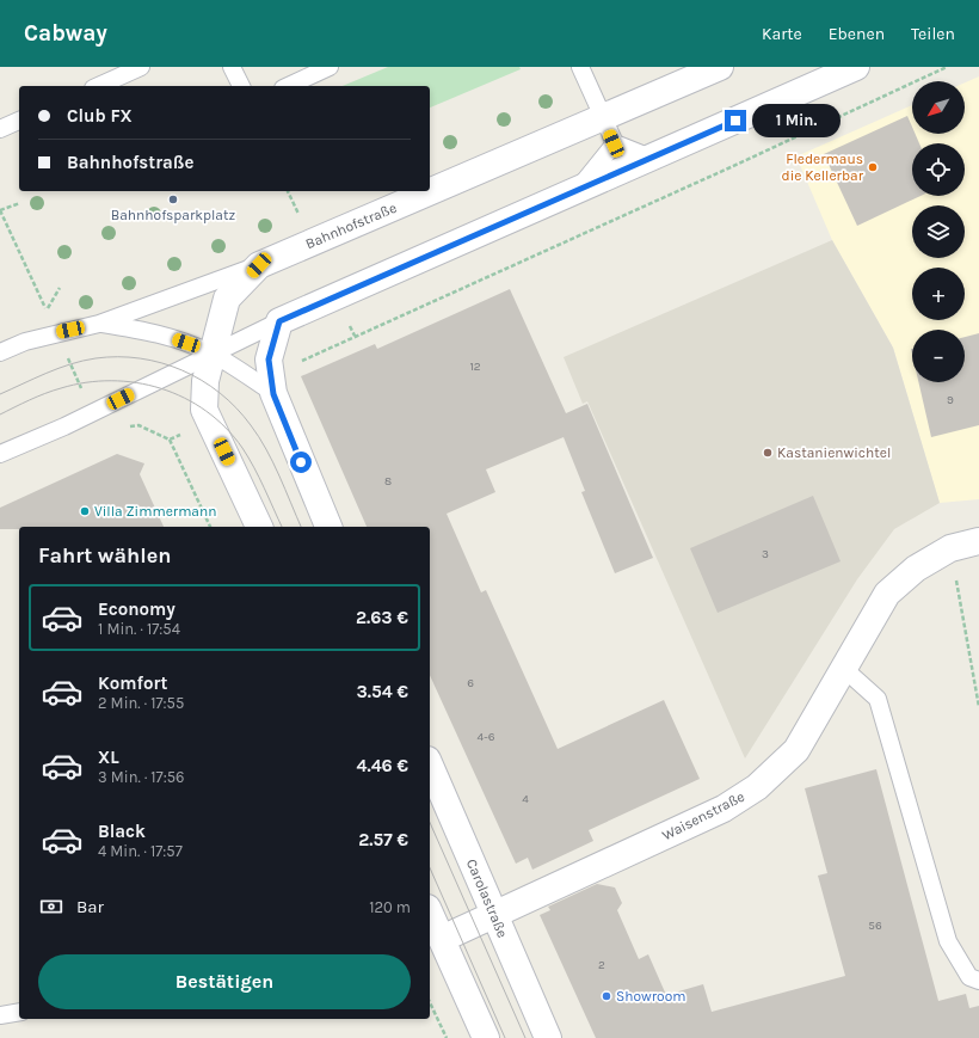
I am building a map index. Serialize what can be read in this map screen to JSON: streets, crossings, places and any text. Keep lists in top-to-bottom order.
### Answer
{
  "streets": {
    "main road": ["Bahnhofstraße", "Waisenstraße", "Carolastraße"]
  },
  "crossings": [
    ["Waisenstraße", "Carolastraße"]
  ],
  "places": [
    "Fledermaus die Kellerbar",
    "Bahnhofsparkplatz",
    "Kastanienwichtel",
    "Villa Zimmermann",
    "Showroom"
  ],
  "house_numbers": [
    "12",
    "9",
    "8",
    "3",
    "6",
    "4-6",
    "4",
    "56",
    "2"
  ],
  "north": "bottom left",
  "page": {
    "header": "Cabway",
    "nav": ["Karte", "Ebenen", "Teilen"],
    "map_buttons": ["+", "−"],
    "banner": ["Club FX", "Bahnhofstraße"],
    "bubble": "1 Min.",
    "heading": "Fahrt wählen",
    "list": [
      {
        "name": "Economy",
        "note": "1 Min. · 17:54",
        "value": "2.63 €"
      },
      {
        "name": "Komfort",
        "note": "2 Min. · 17:55",
        "value": "3.54 €"
      },
      {
        "name": "XL",
        "note": "3 Min. · 17:56",
        "value": "4.46 €"
      },
      {
        "name": "Black",
        "note": "4 Min. · 17:57",
        "value": "2.57 €"
      }
    ],
    "pay": ["Bar", "120 m"],
    "buttons": "Bestätigen"
  }
}
